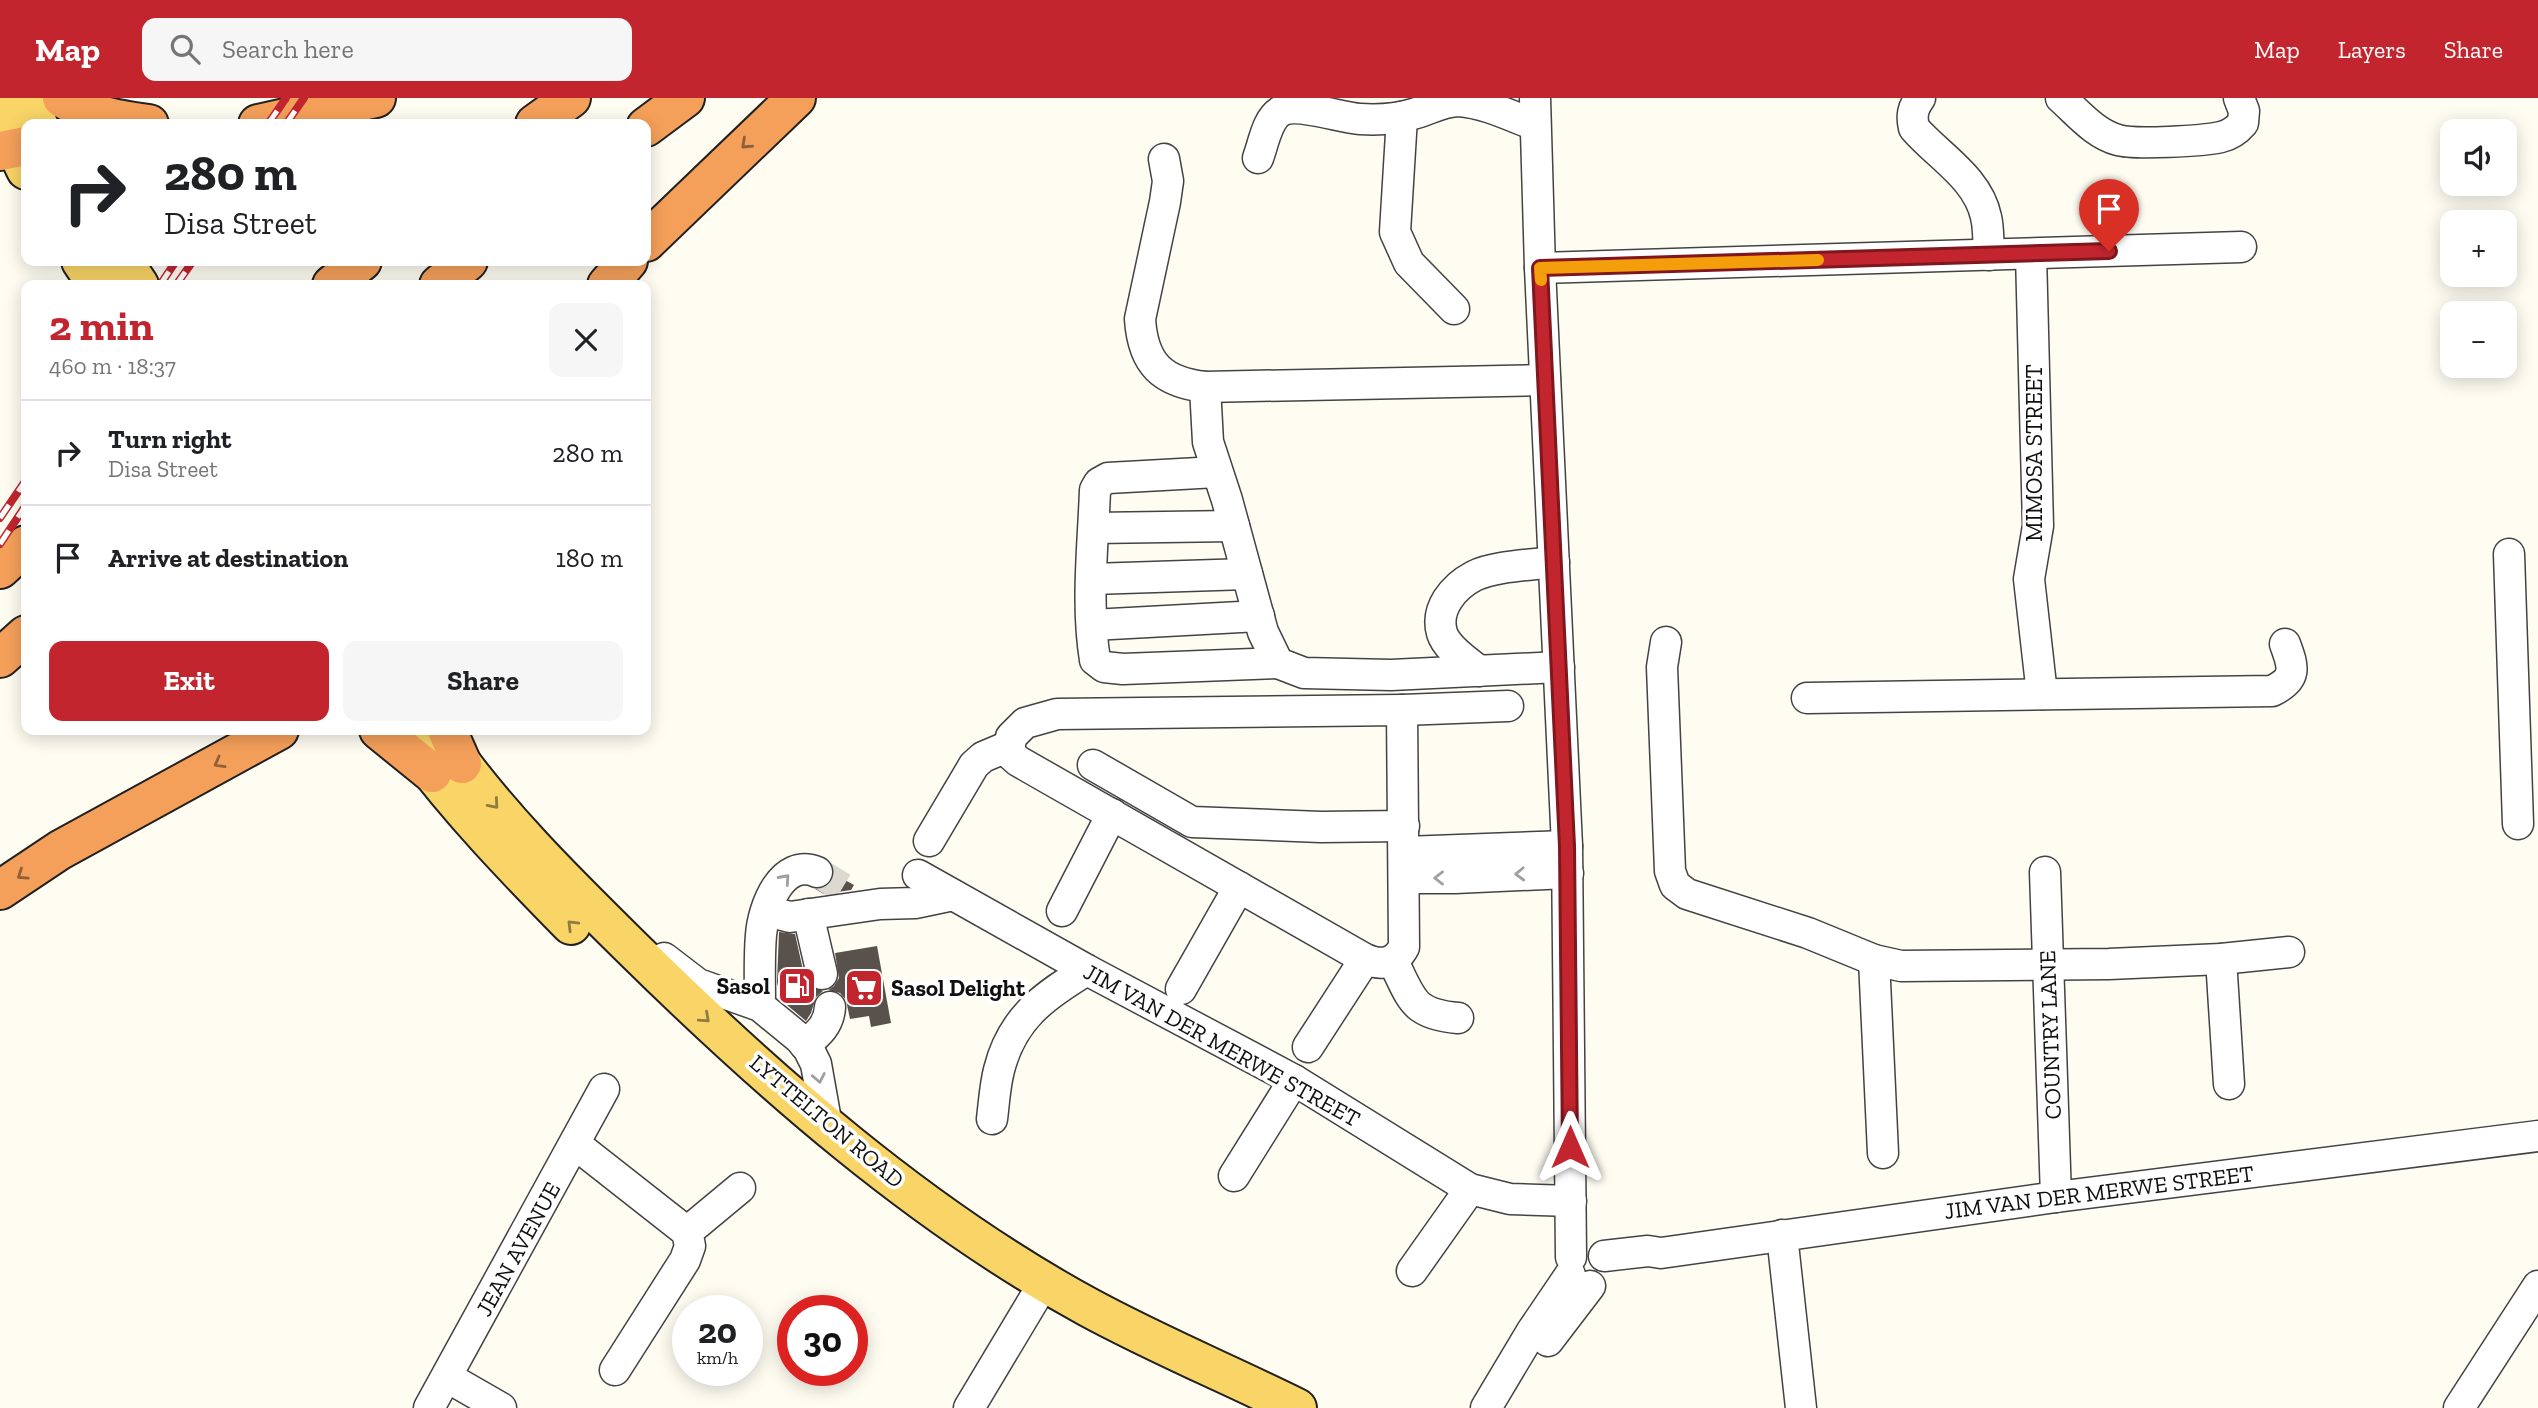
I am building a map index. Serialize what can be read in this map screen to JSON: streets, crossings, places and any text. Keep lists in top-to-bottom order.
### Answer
{
  "streets": {
    "main road": ["LYTTELTON ROAD"],
    "street": [
      "MIMOSA STREET",
      "COUNTRY LANE",
      "JIM VAN DER MERWE STREET",
      "JEAN AVENUE"
    ]
  },
  "crossings": [
    ["COUNTRY LANE", "JIM VAN DER MERWE STREET"]
  ],
  "places": {
    "fuel station": ["Sasol"],
    "supermarket": ["Sasol Delight"]
  },
  "page": {
    "header": "Map",
    "search": "Search here",
    "nav": ["Map", "Layers", "Share"],
    "map_buttons": ["+", "−"],
    "turn": ["280 m", "Disa Street"],
    "heading": ["2 min", "460 m · 18:37"],
    "list": [
      {
        "name": "Turn right",
        "note": "Disa Street",
        "value": "280 m"
      },
      {
        "name": "Arrive at destination",
        "value": "180 m"
      }
    ],
    "buttons": ["Exit", "Share"],
    "speed": "20 km/h",
    "limit": "30"
  }
}
